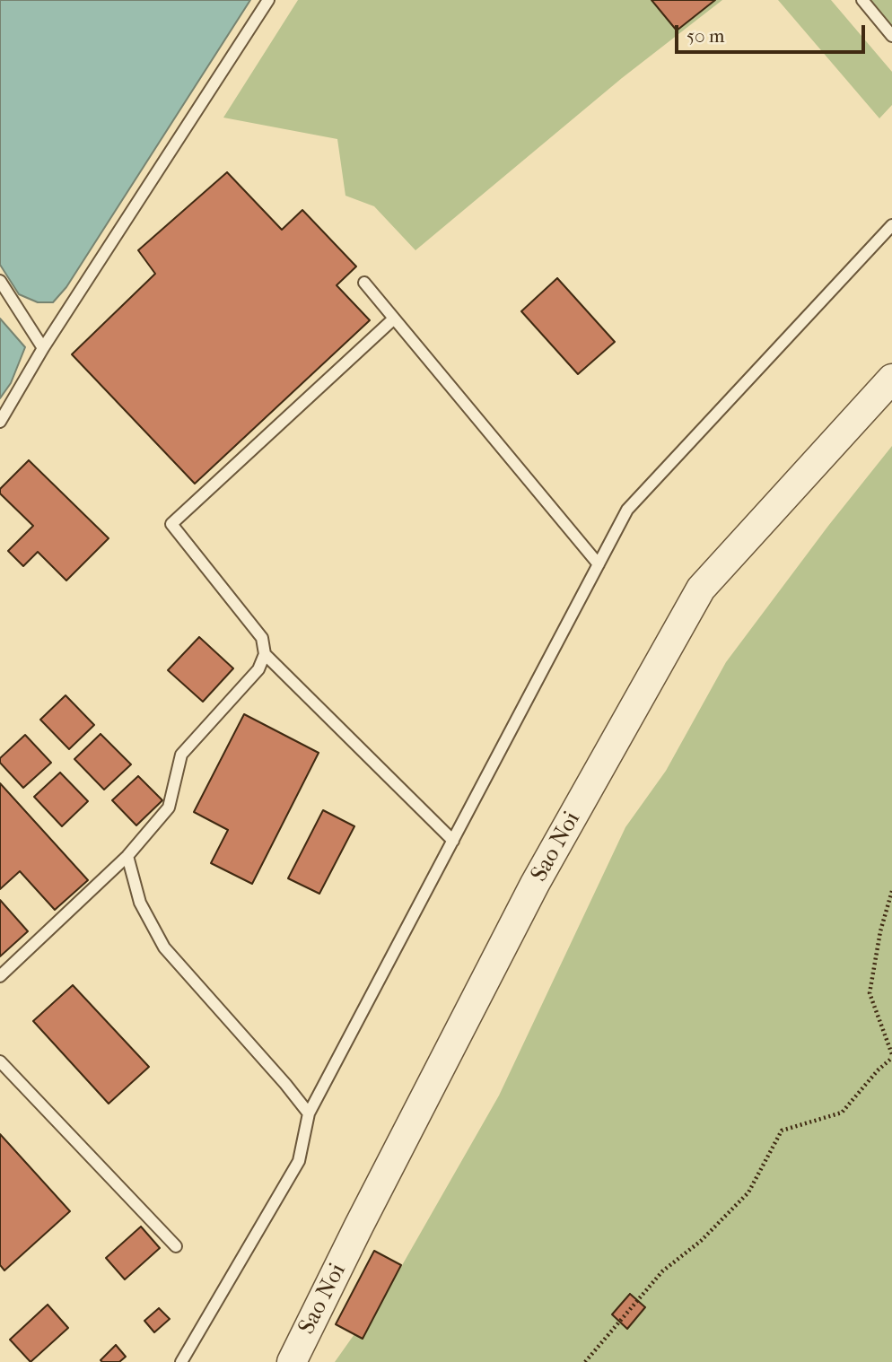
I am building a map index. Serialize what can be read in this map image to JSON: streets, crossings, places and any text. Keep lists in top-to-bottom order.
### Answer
{
  "streets": {
    "street": ["Sao Noi"]
  },
  "scale_bar": "50 m"
}
